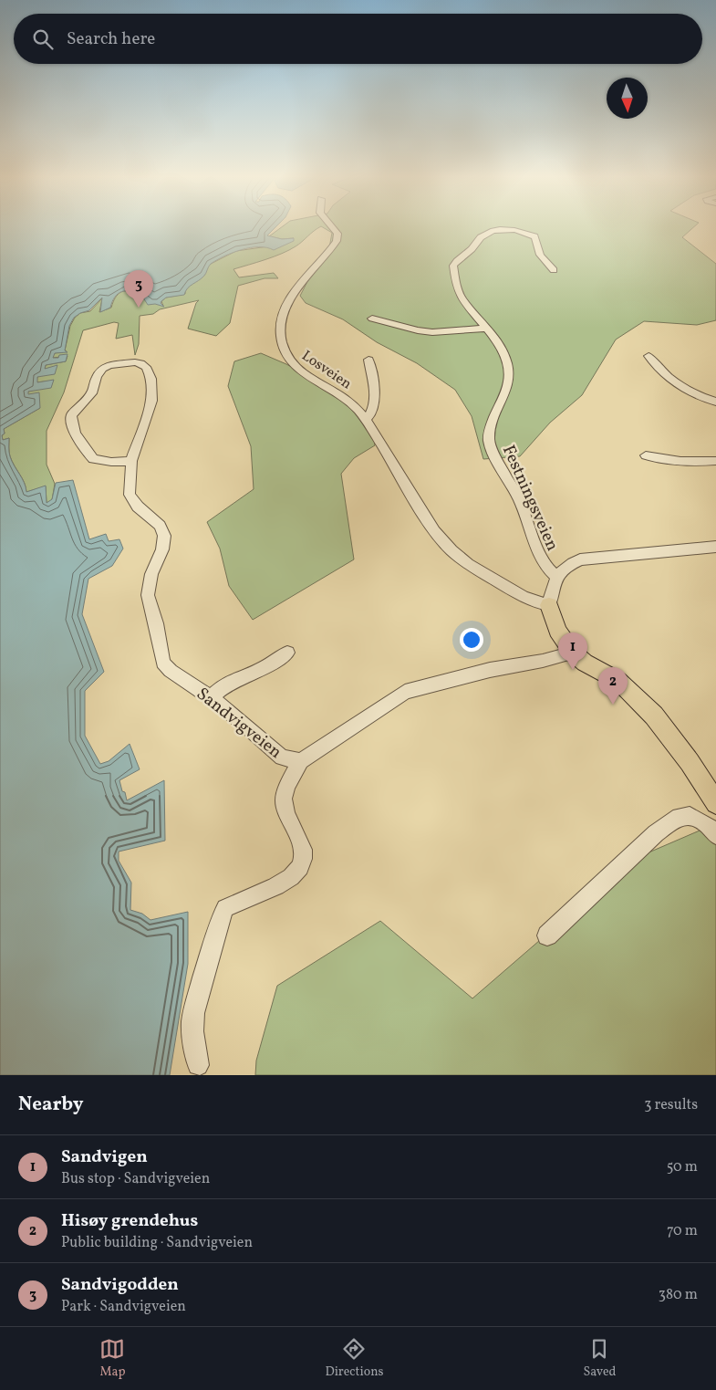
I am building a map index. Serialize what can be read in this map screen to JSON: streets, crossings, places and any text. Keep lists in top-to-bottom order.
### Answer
{
  "streets": {
    "street": ["Losveien", "Festningsveien", "Sandvigveien"]
  },
  "north": "bottom",
  "page": {
    "search": "Search here",
    "pins": ["3", "1", "2"],
    "heading": ["Nearby", "3 results"],
    "list": [
      {
        "mark": "1",
        "name": "Sandvigen",
        "note": "Bus stop · Sandvigveien",
        "value": "50 m"
      },
      {
        "mark": "2",
        "name": "Hisøy grendehus",
        "note": "Public building · Sandvigveien",
        "value": "70 m"
      },
      {
        "mark": "3",
        "name": "Sandvigodden",
        "note": "Park · Sandvigveien",
        "value": "380 m"
      }
    ],
    "nav": ["Map", "Directions", "Saved"]
  }
}
